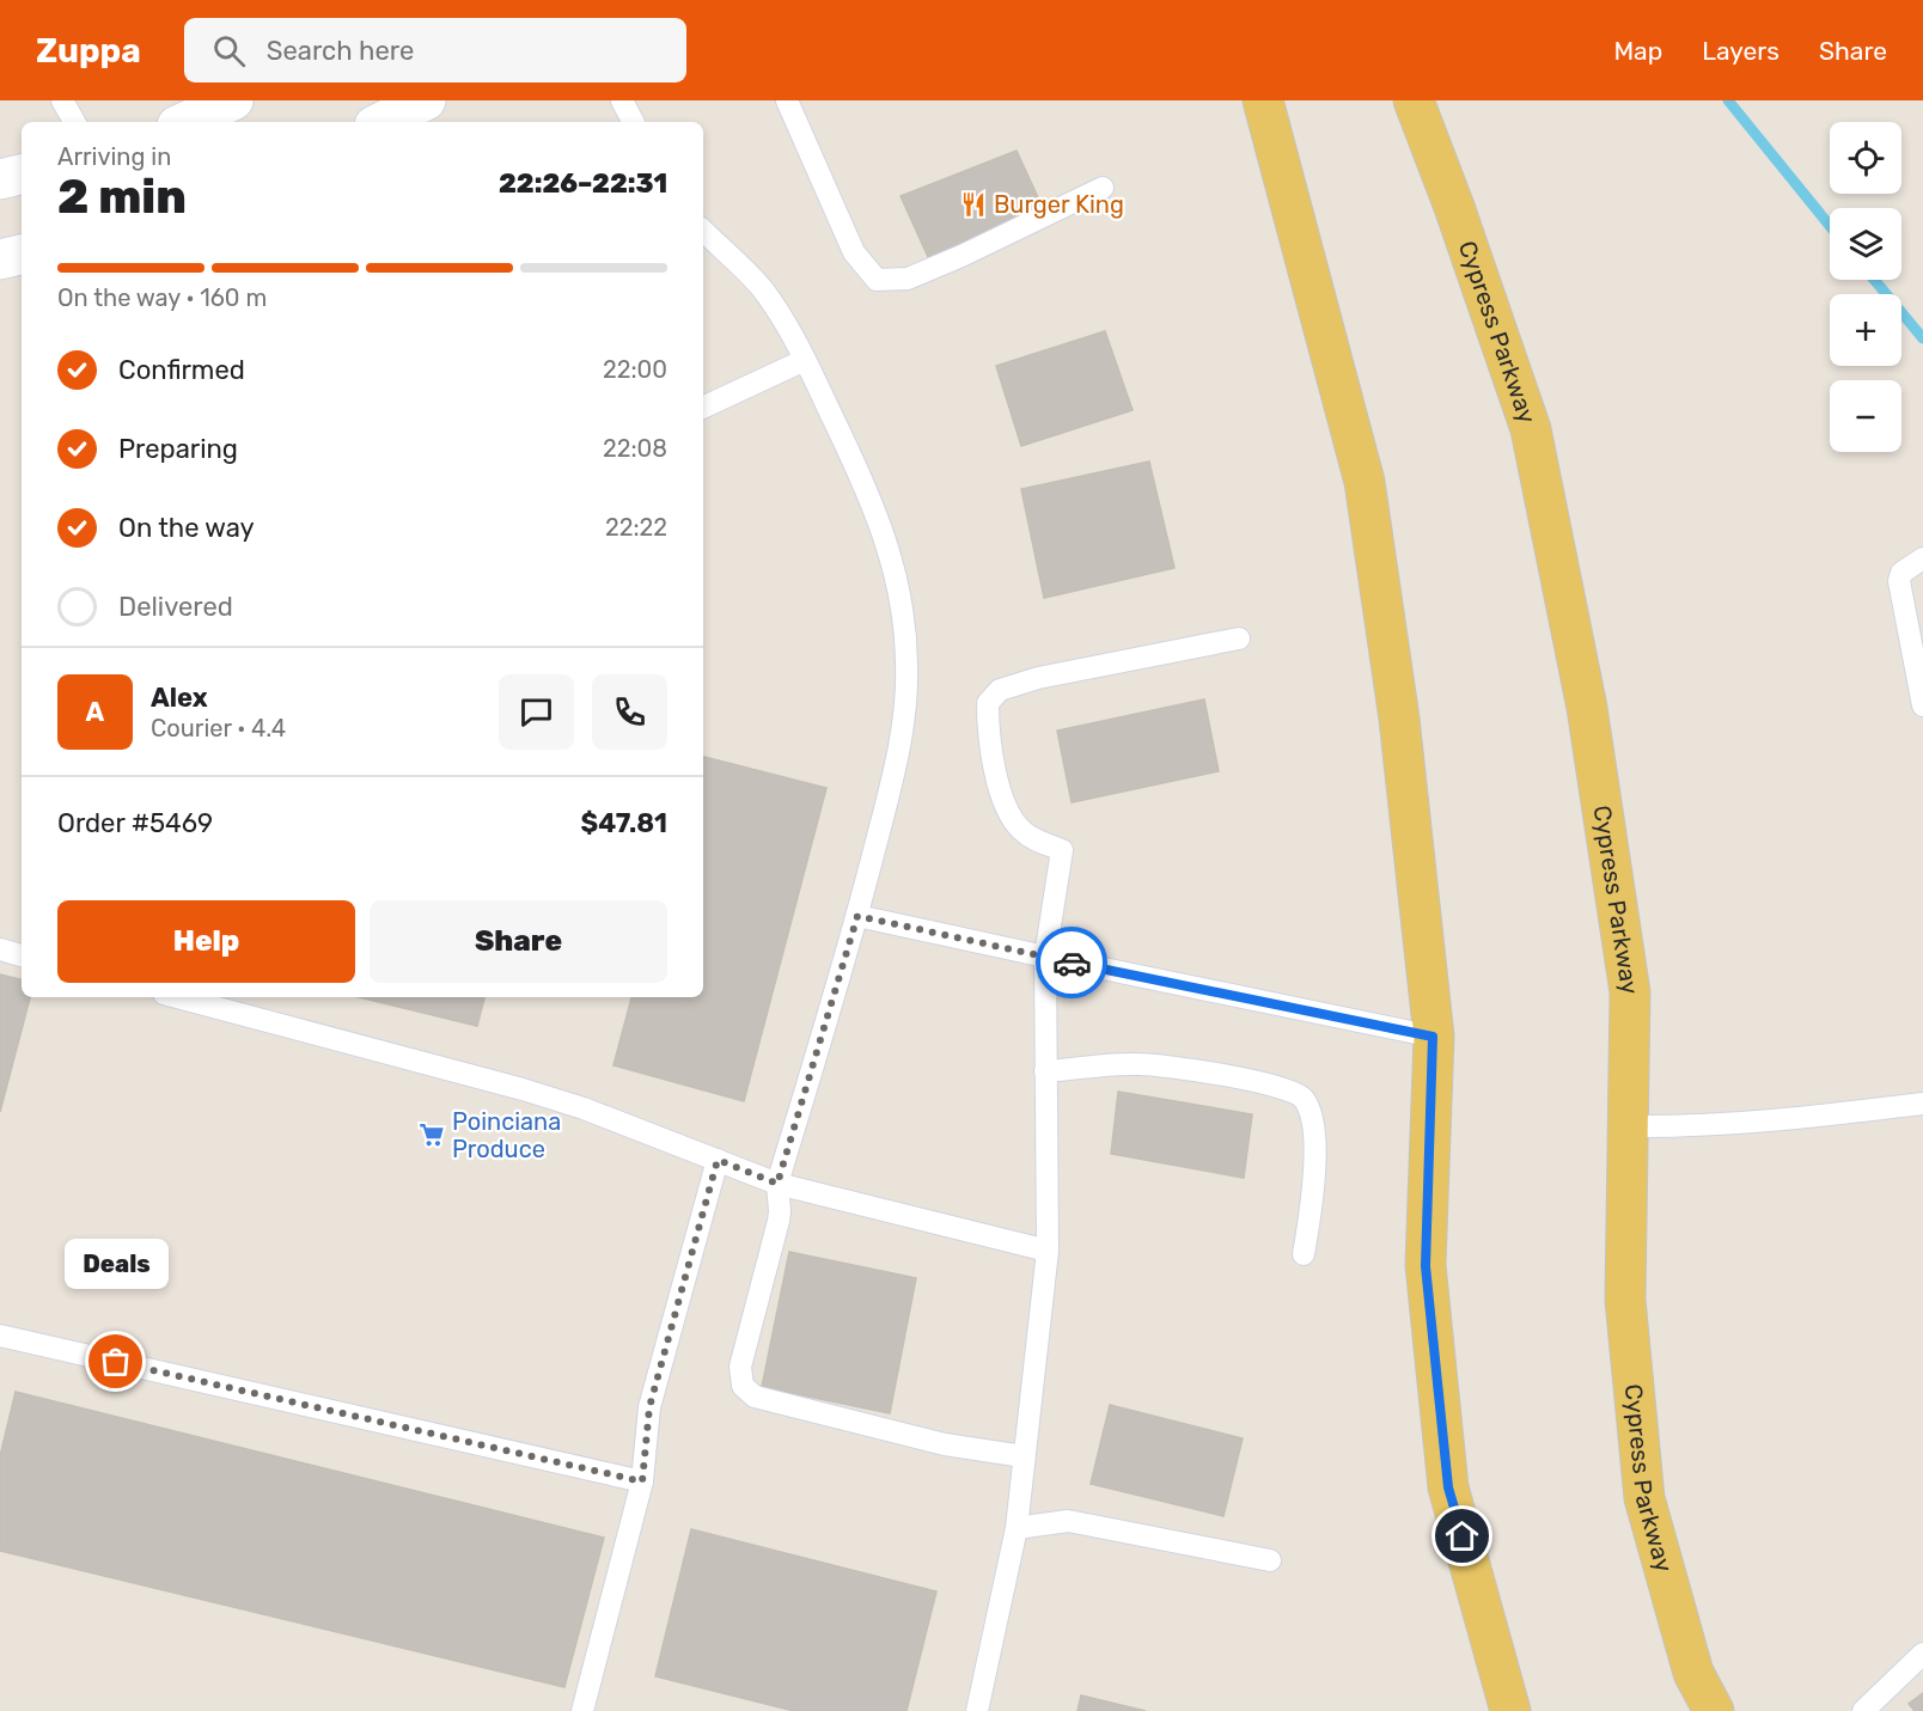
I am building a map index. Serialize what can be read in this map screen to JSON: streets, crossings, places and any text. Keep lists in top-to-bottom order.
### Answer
{
  "streets": {
    "main road": ["Cypress Parkway"]
  },
  "places": {
    "restaurant": ["Burger King"],
    "supermarket": ["Poinciana Produce"],
    "other": ["Deals"]
  },
  "page": {
    "header": "Zuppa",
    "search": "Search here",
    "nav": ["Map", "Layers", "Share"],
    "map_buttons": ["+", "−"],
    "heading": ["2 min", "Arriving in", "22:26–22:31"],
    "panel": [
      "Alex",
      "Courier · 4.4",
      "Order #5469",
      "$47.81"
    ],
    "bar": "On the way · 160 m",
    "list": [
      ["Confirmed", "22:00"],
      ["Preparing", "22:08"],
      ["On the way", "22:22"],
      "Delivered"
    ],
    "round": "A",
    "buttons": ["Help", "Share"],
    "bubble": "Deals"
  }
}
